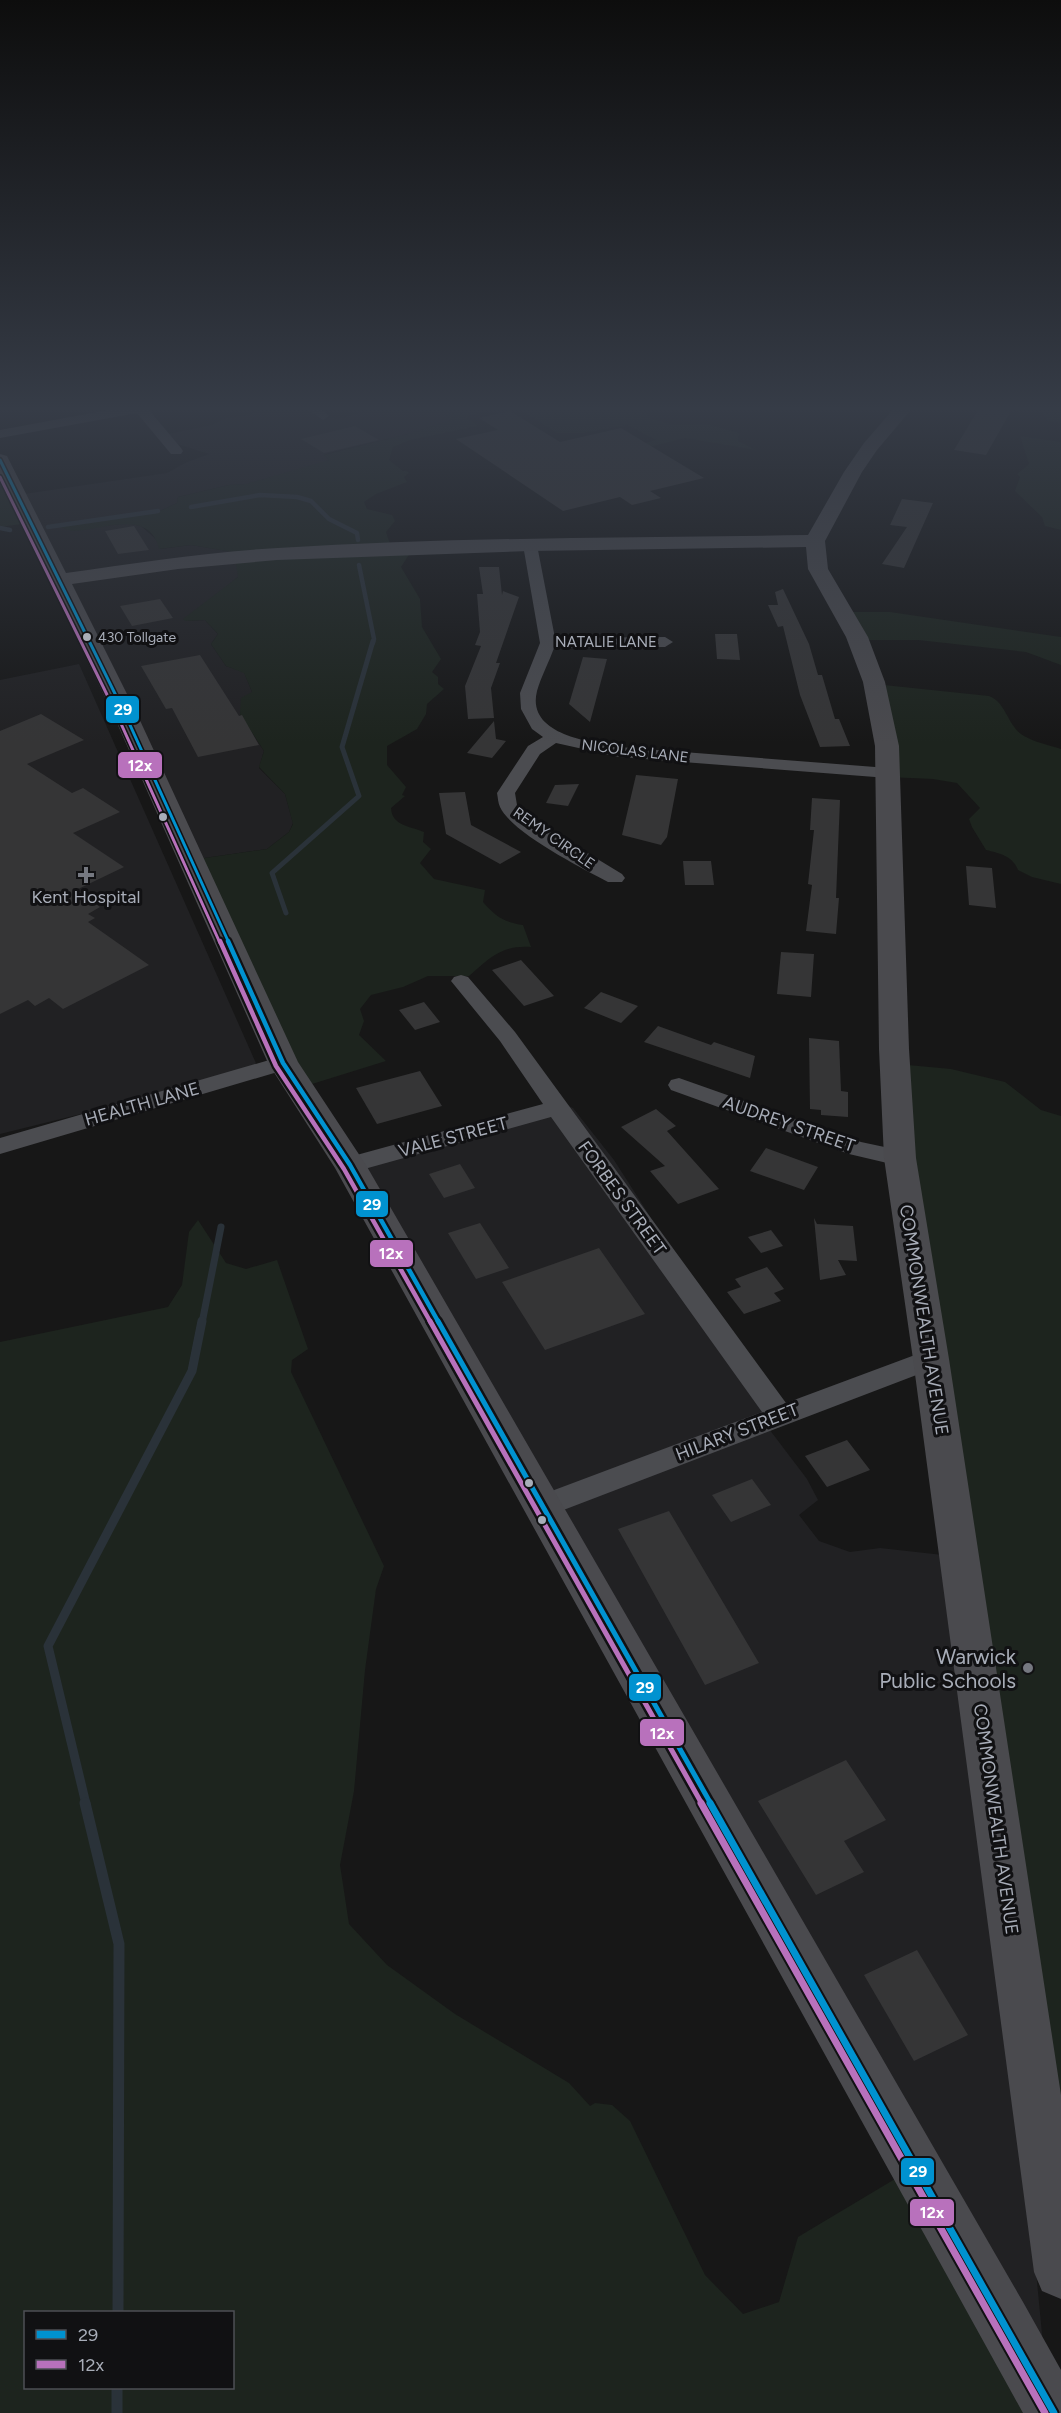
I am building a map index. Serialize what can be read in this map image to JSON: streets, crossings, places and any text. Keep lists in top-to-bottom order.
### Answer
{
  "streets": {
    "street": [
      "NATALIE LANE",
      "NICOLAS LANE",
      "REMY CIRCLE",
      "HEALTH LANE",
      "AUDREY STREET",
      "VALE STREET",
      "FORBES STREET",
      "COMMONWEALTH AVENUE",
      "HILARY STREET"
    ]
  },
  "crossings": [
    ["NATALIE LANE", "NICOLAS LANE"],
    ["NICOLAS LANE", "REMY CIRCLE"],
    ["NICOLAS LANE", "COMMONWEALTH AVENUE"],
    ["AUDREY STREET", "COMMONWEALTH AVENUE"],
    ["VALE STREET", "FORBES STREET"],
    ["FORBES STREET", "HILARY STREET"],
    ["COMMONWEALTH AVENUE", "HILARY STREET"]
  ],
  "places": {
    "other": ["430 Tollgate", "Warwick Public Schools"],
    "health": ["Kent Hospital"]
  },
  "lines": ["transit line 29", "transit line 12x"],
  "legend": ["29", "12x"]
}
